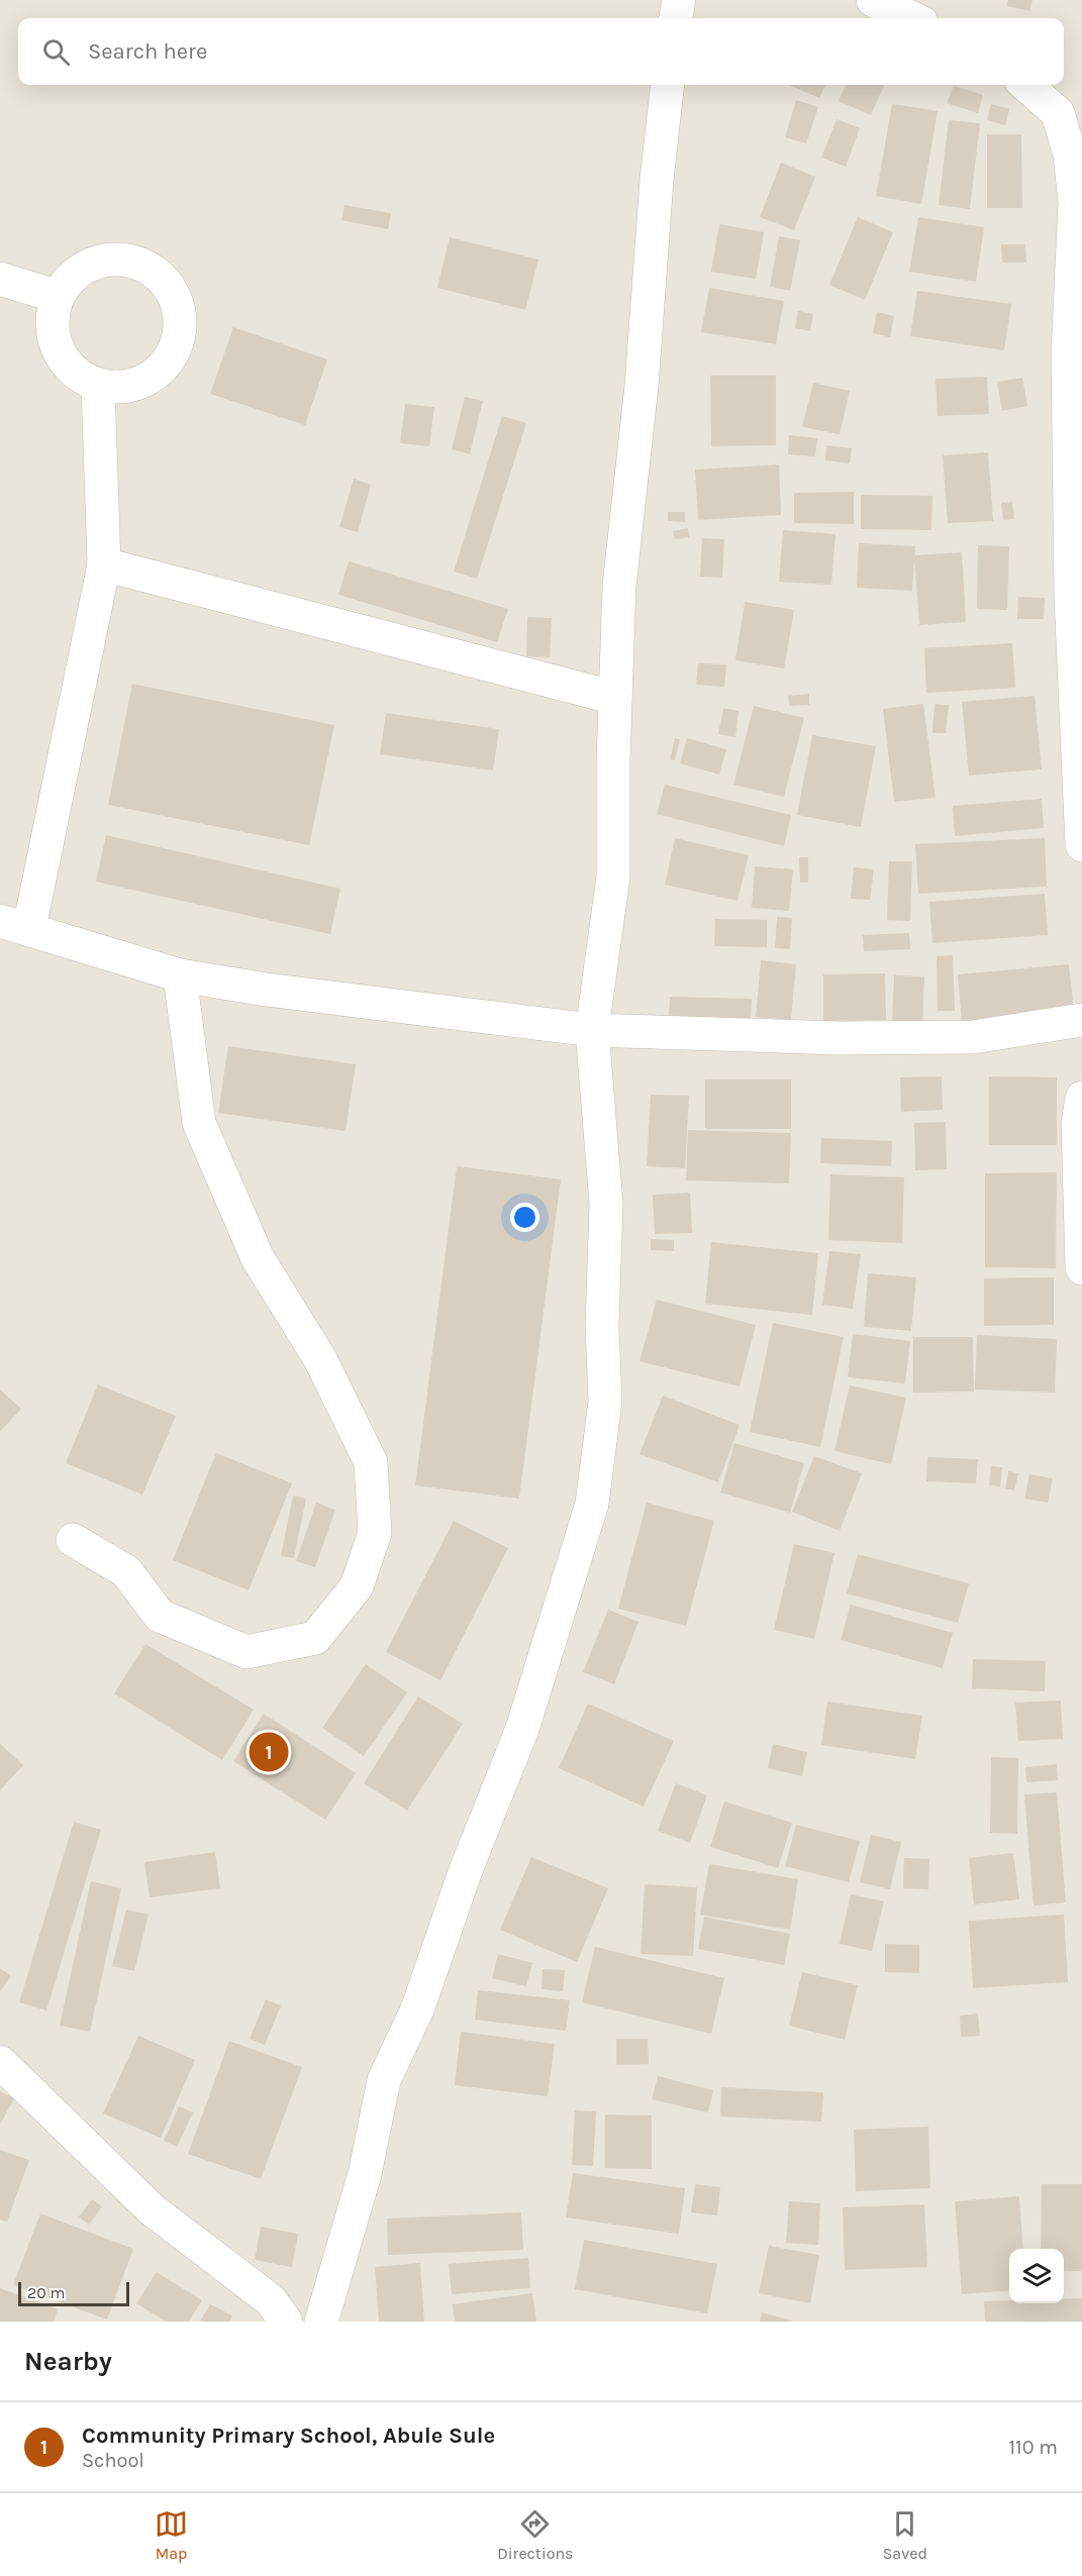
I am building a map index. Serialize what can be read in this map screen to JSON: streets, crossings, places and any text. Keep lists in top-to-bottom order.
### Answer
{
  "scale_bar": "20 m",
  "page": {
    "search": "Search here",
    "pins": "1",
    "scale": "20 m",
    "heading": "Nearby",
    "list": [
      {
        "mark": "1",
        "name": "Community Primary School, Abule Sule",
        "note": "School",
        "value": "110 m"
      }
    ],
    "nav": ["Map", "Directions", "Saved"]
  }
}
